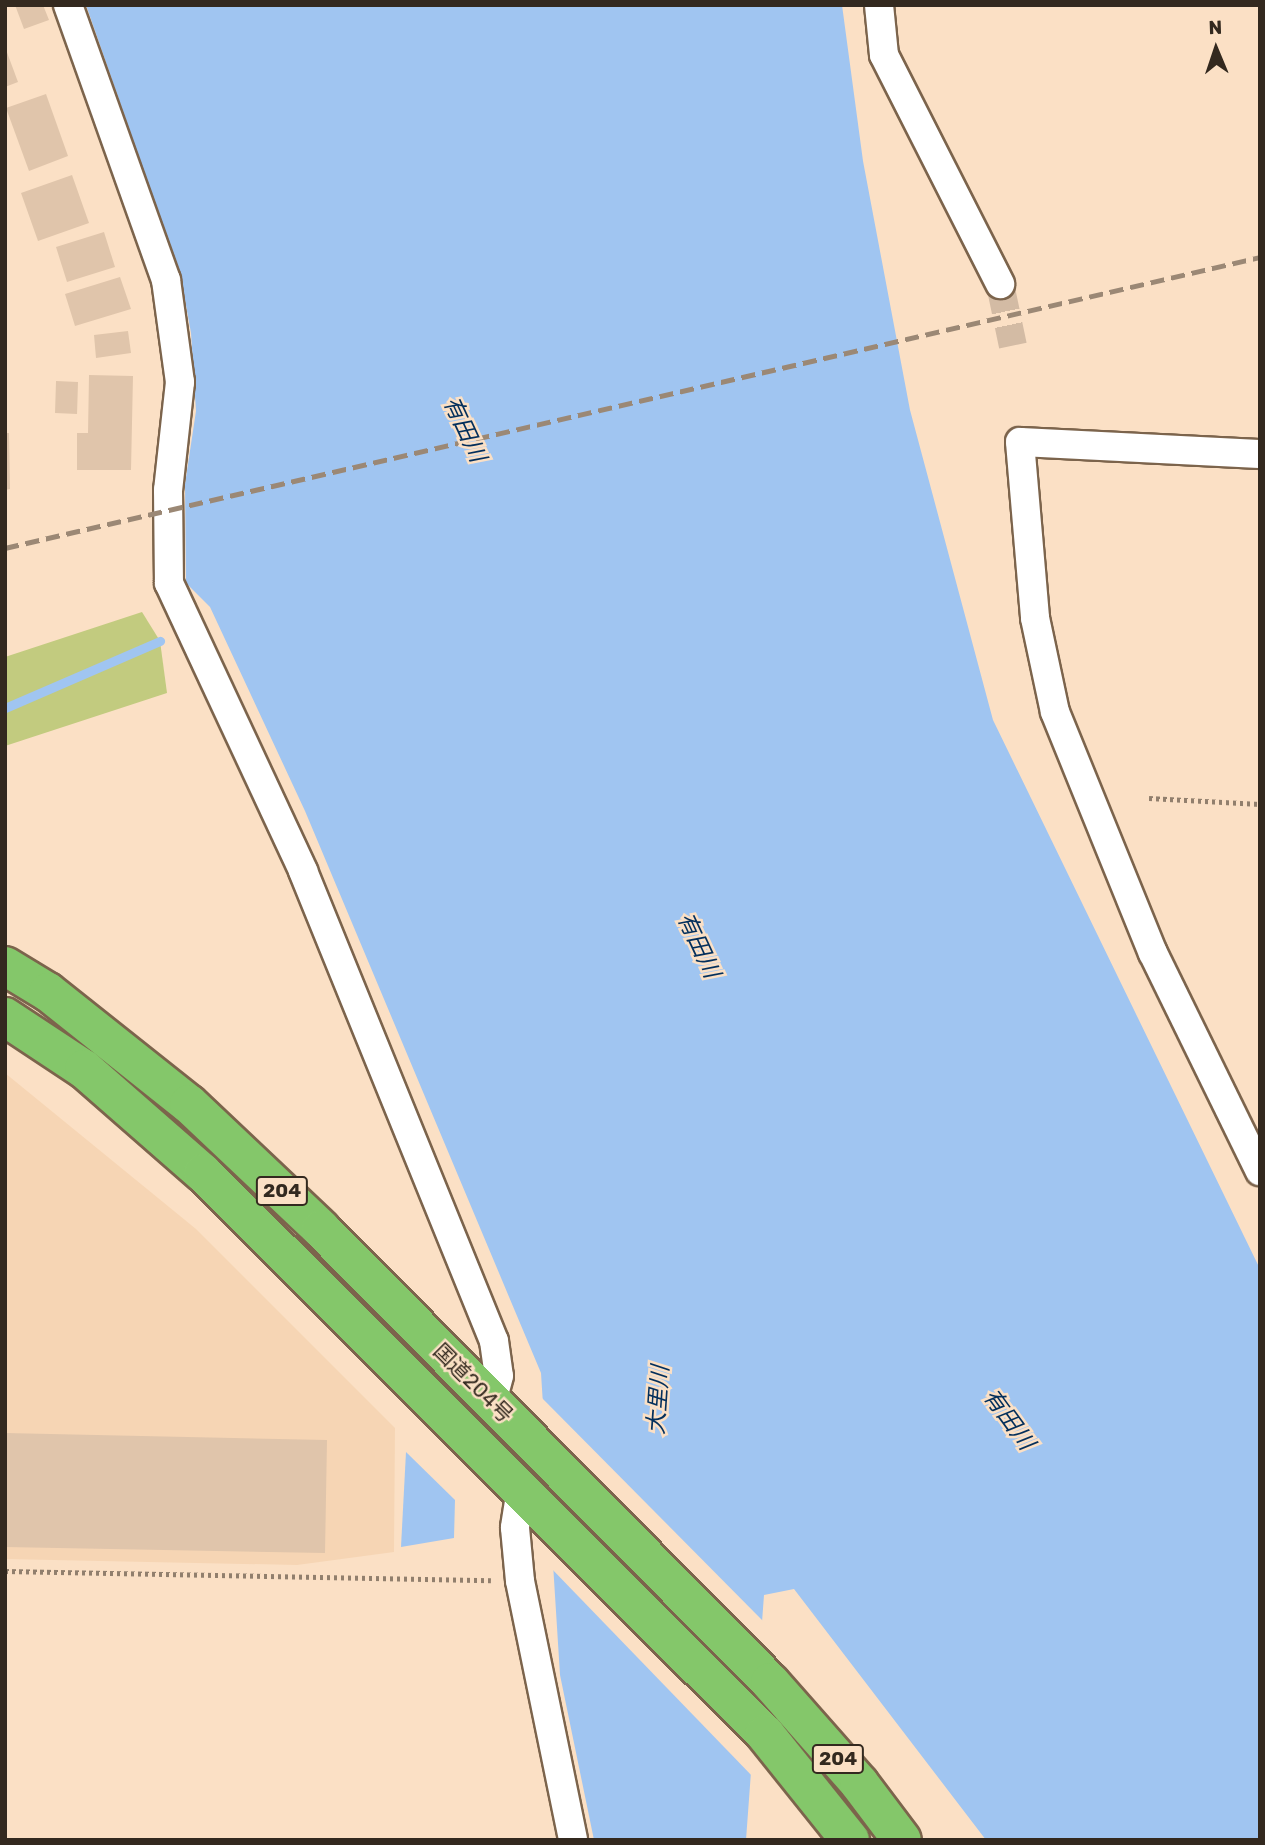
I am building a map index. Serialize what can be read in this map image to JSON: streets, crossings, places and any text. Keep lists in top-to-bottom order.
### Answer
{
  "streets": {
    "highway": ["204", "国道204号"]
  },
  "water": ["有田川", "大里川"],
  "north": "top"
}
